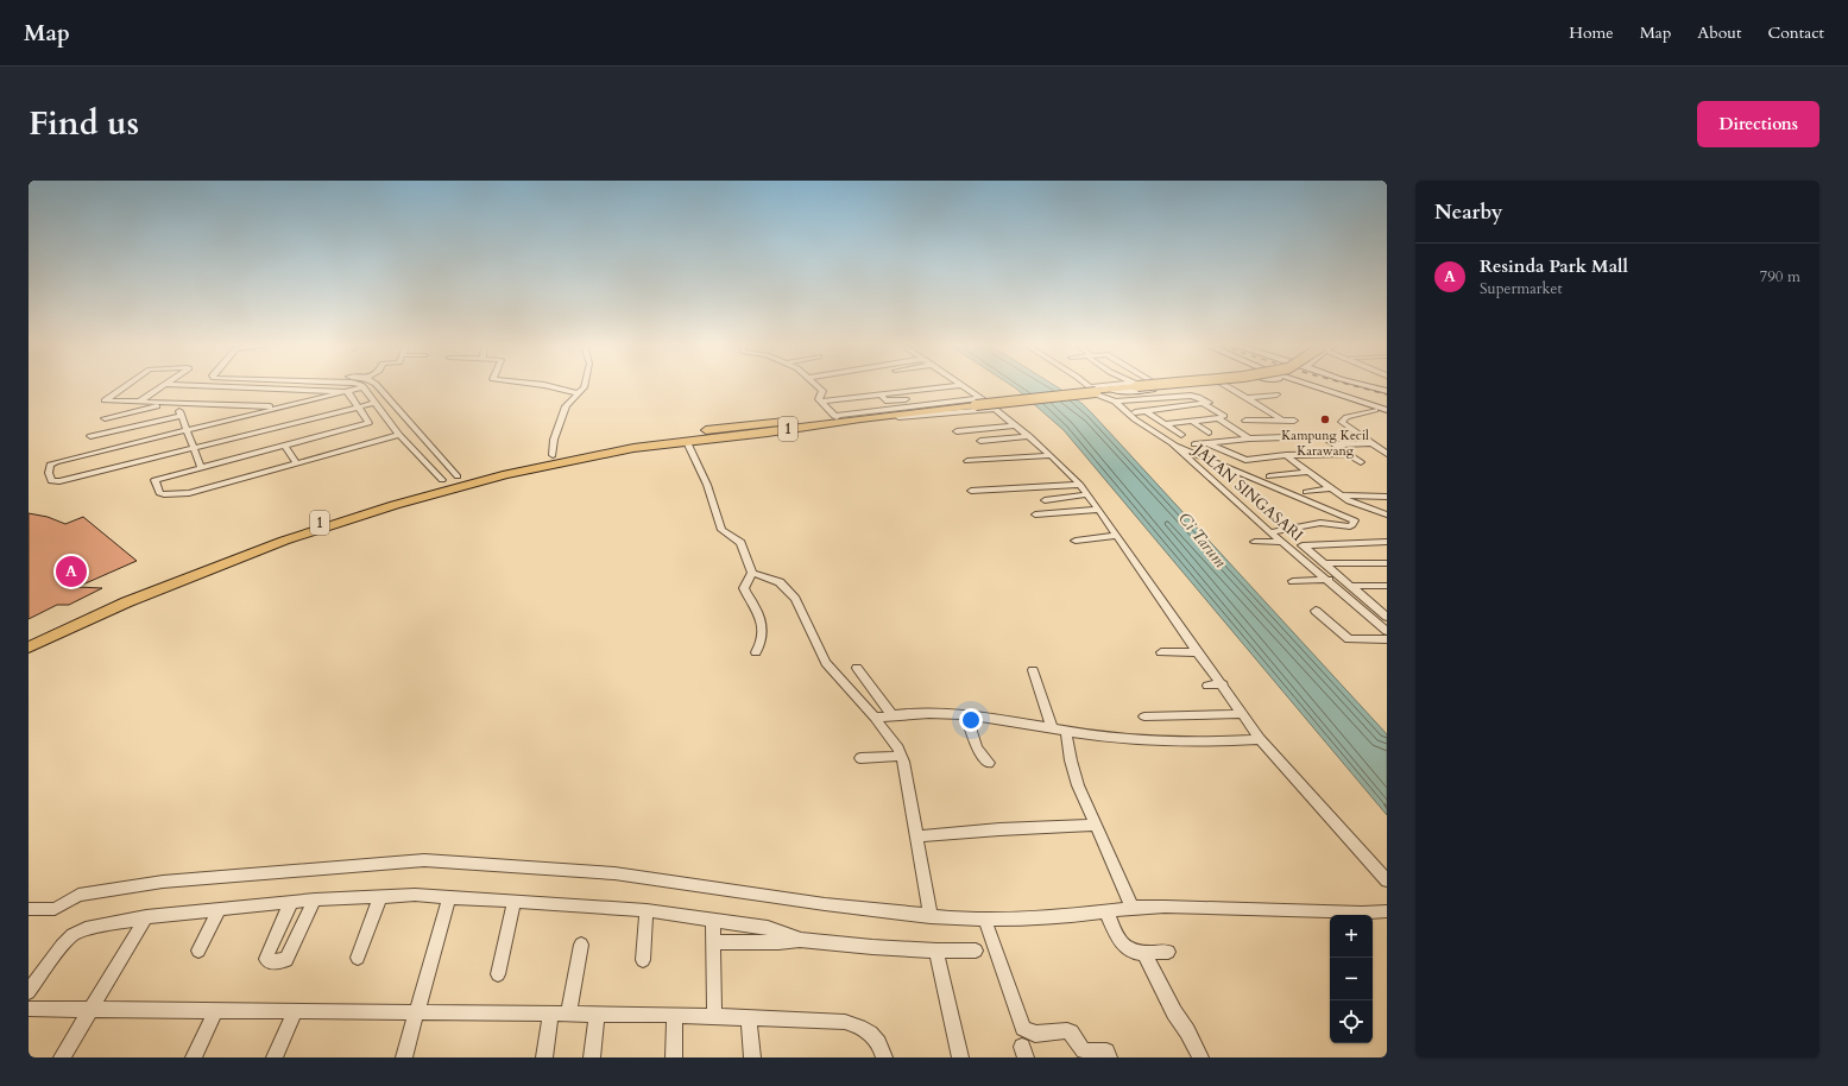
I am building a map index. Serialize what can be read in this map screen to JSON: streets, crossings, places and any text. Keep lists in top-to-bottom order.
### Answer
{
  "streets": {
    "main road": ["1"],
    "street": ["JALAN SINGASARI"]
  },
  "crossings": [
    ["1", "JALAN SINGASARI"]
  ],
  "water": ["Ci Tarum"],
  "places": ["Kampung Kecil Karawang"],
  "page": {
    "header": "Map",
    "nav": [
      "Home",
      "Map",
      "About",
      "Contact"
    ],
    "title": "Find us",
    "buttons": "Directions",
    "heading": "Nearby",
    "list": [
      {
        "mark": "A",
        "name": "Resinda Park Mall",
        "note": "Supermarket",
        "value": "790 m"
      }
    ],
    "pins": "A",
    "map_buttons": ["+", "−"]
  }
}
